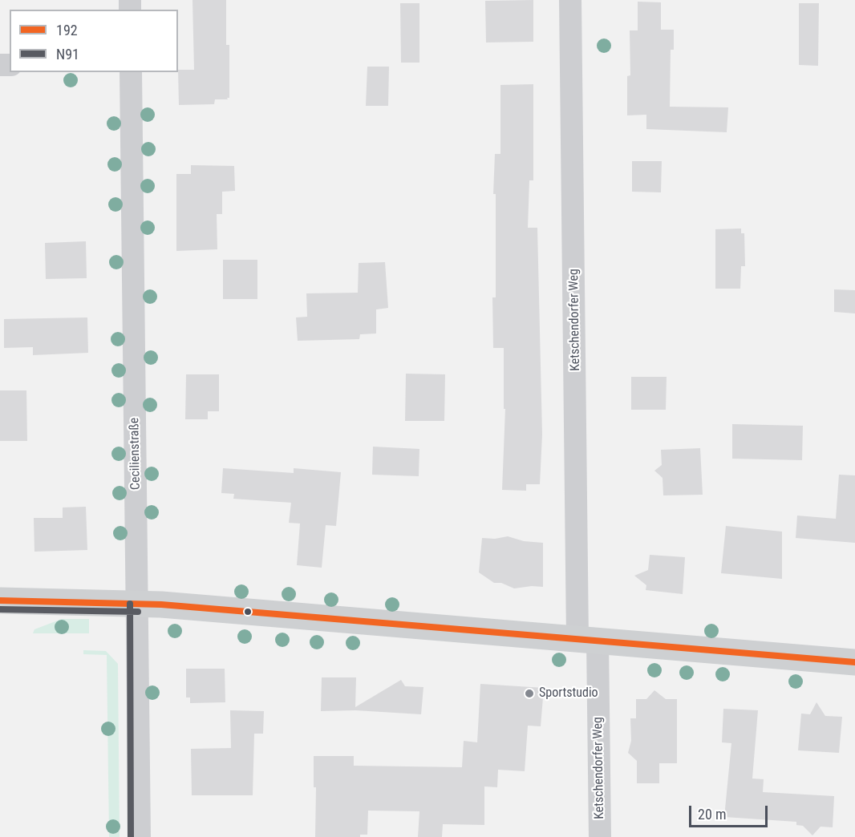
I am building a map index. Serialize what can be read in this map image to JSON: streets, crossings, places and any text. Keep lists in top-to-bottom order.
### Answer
{
  "streets": {
    "street": ["Ketschendorfer Weg", "Cecilienstraße"]
  },
  "places": ["Sportstudio"],
  "lines": ["transit line 192", "transit line N91"],
  "legend": ["192", "N91"],
  "scale_bar": "20 m"
}
